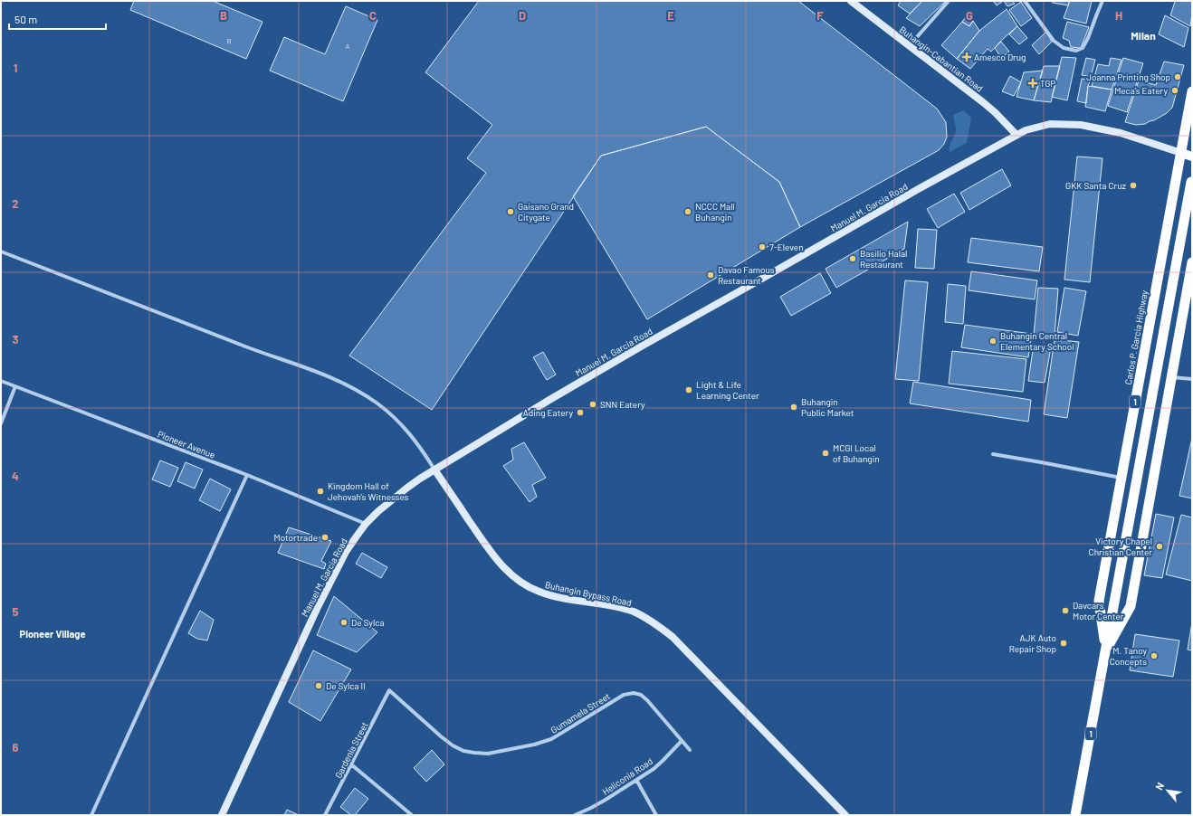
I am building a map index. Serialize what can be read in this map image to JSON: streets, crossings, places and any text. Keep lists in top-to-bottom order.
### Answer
{
  "streets": {
    "highway": ["Carlos P. Garcia Highway", "1"],
    "main road": ["Buhangin-Cabantian Road", "Manuel M. Garcia Road", "Buhangin Bypass Road"],
    "street": [
      "Pioneer Avenue",
      "Gumamela Street",
      "Gardenia Street",
      "Heliconia Road"
    ]
  },
  "crossings": [
    ["Buhangin-Cabantian Road", "Manuel M. Garcia Road"],
    ["Manuel M. Garcia Road", "Carlos P. Garcia Highway"],
    ["Manuel M. Garcia Road", "Pioneer Avenue"],
    ["Manuel M. Garcia Road", "Buhangin Bypass Road"],
    ["Gumamela Street", "Gardenia Street"],
    ["Gumamela Street", "Heliconia Road"]
  ],
  "districts": ["Milan", "Pioneer Village"],
  "places": {
    "health": ["Amesco Drug", "TGP"],
    "other": [
      "Joanna Printing Shop",
      "Meca's Eatery",
      "GKK Santa Cruz",
      "Gaisano Grand Citygate",
      "NCCC Mall Buhangin",
      "7-Eleven",
      "Basilio Halal Restaurant",
      "Davao Famous Restaurant",
      "Buhangin Central Elementary School",
      "Light & Life Learning Center",
      "SNN Eatery",
      "Buhangin Public Market",
      "Ading Eatery",
      "MCGI Local of Buhangin",
      "Kingdom Hall of Jehovah's Witnesses",
      "Motortrade",
      "Victory Chapel Christian Center",
      "Davcars Motor Center",
      "De Sylca",
      "AJK Auto Repair Shop",
      "M. Tanoy Concepts",
      "De Sylca II"
    ]
  },
  "house_numbers": ["B", "A"],
  "scale_bar": "50 m",
  "north": "top left",
  "grid": {
    "columns": [
      "B",
      "C",
      "D",
      "E",
      "F",
      "G",
      "H"
    ],
    "rows": [
      "1",
      "2",
      "3",
      "4",
      "5",
      "6"
    ]
  }
}
